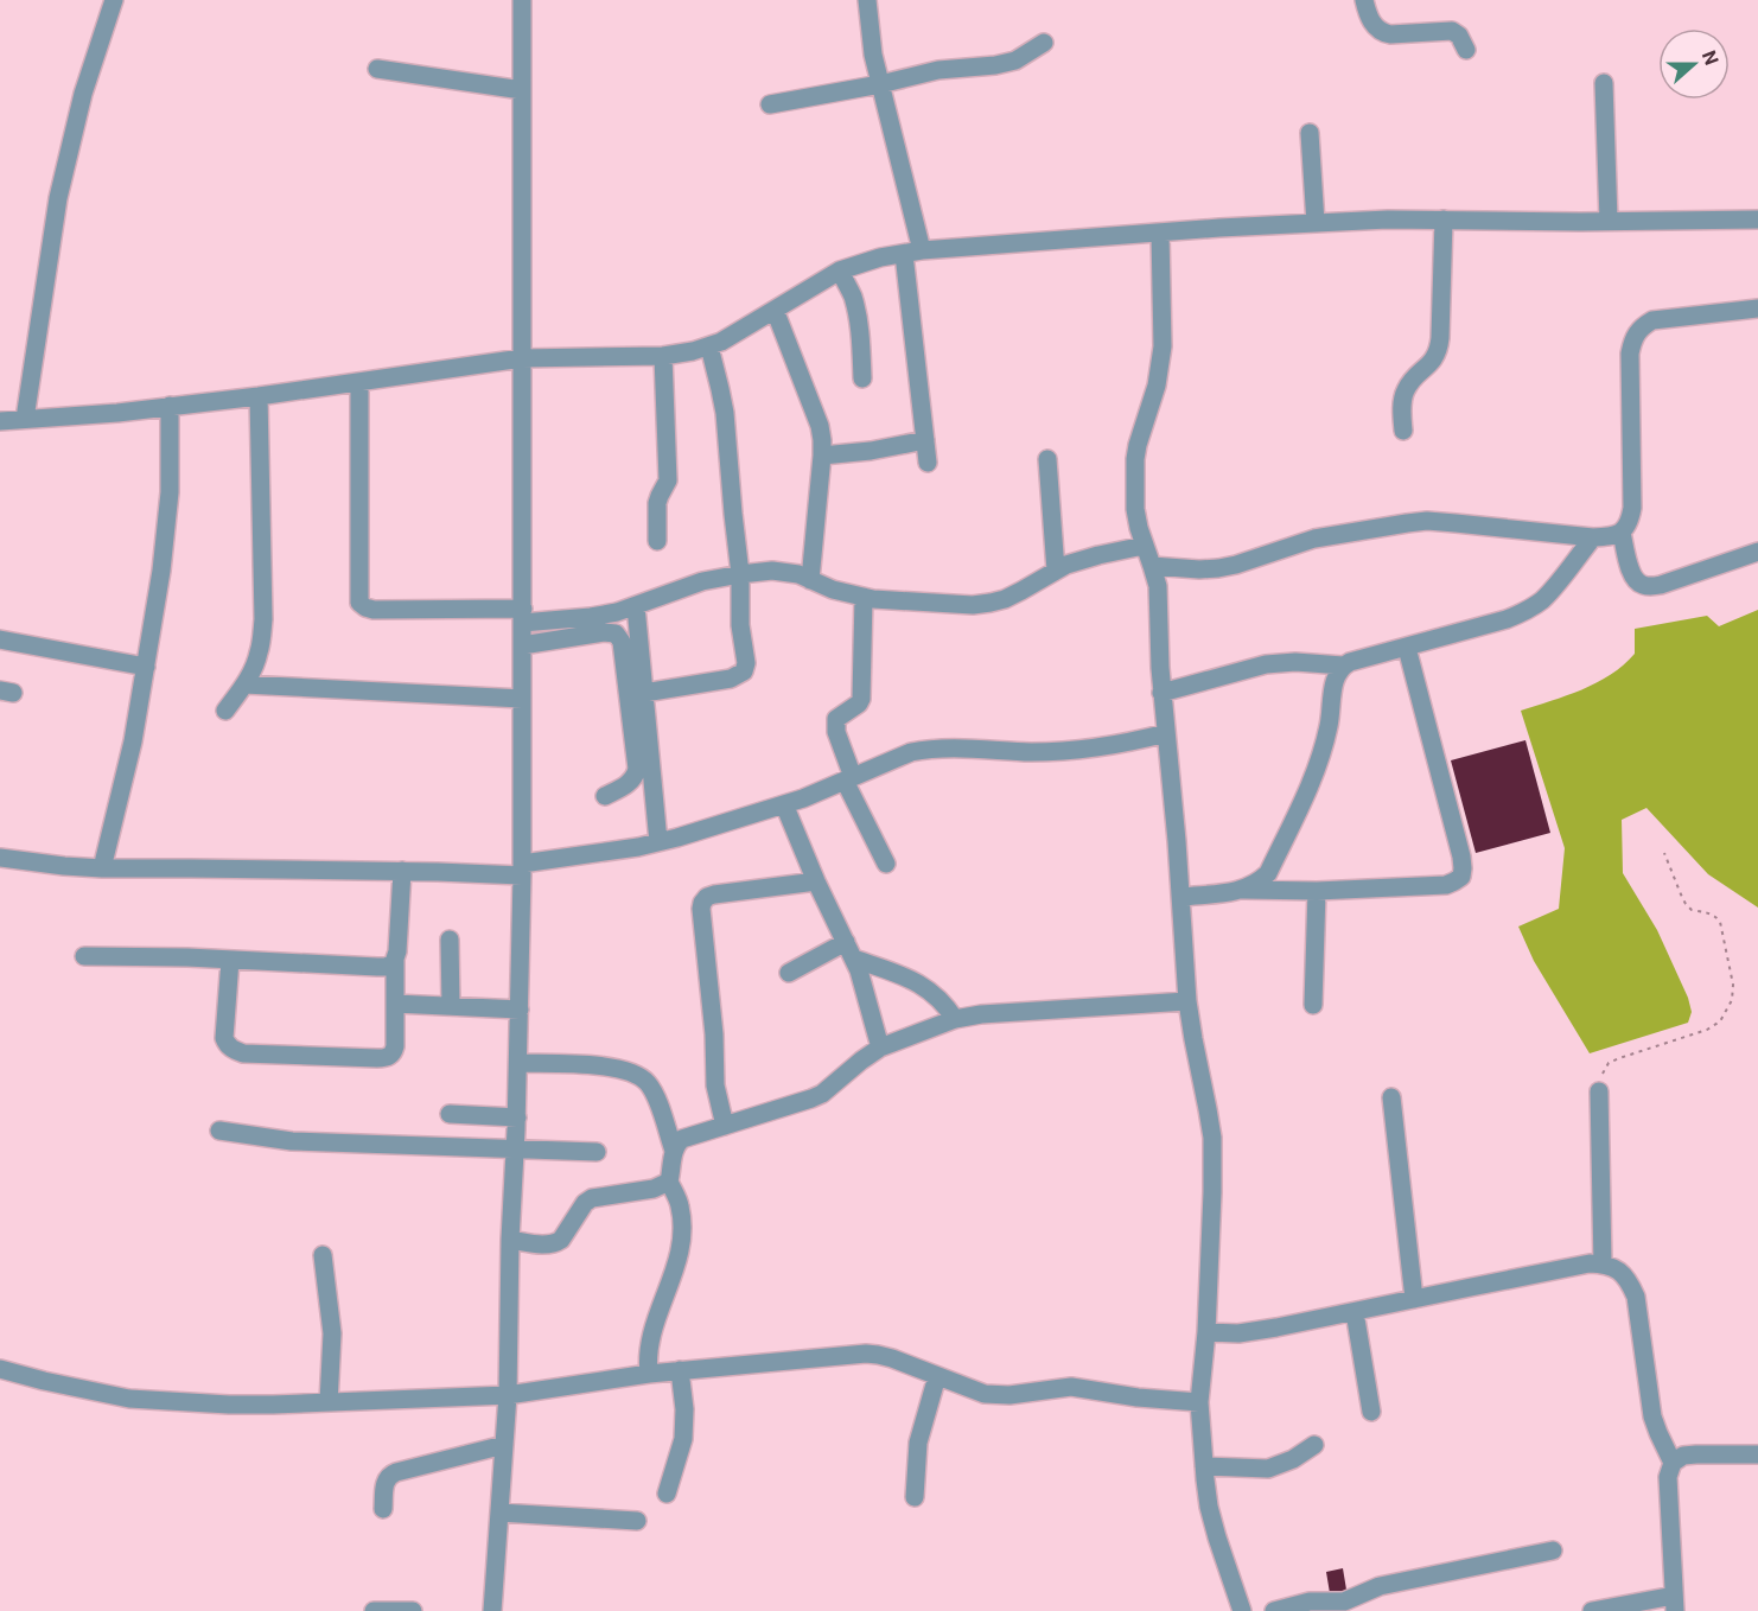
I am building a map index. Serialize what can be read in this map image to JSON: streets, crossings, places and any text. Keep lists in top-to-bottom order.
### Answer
{
  "north": "right"
}
